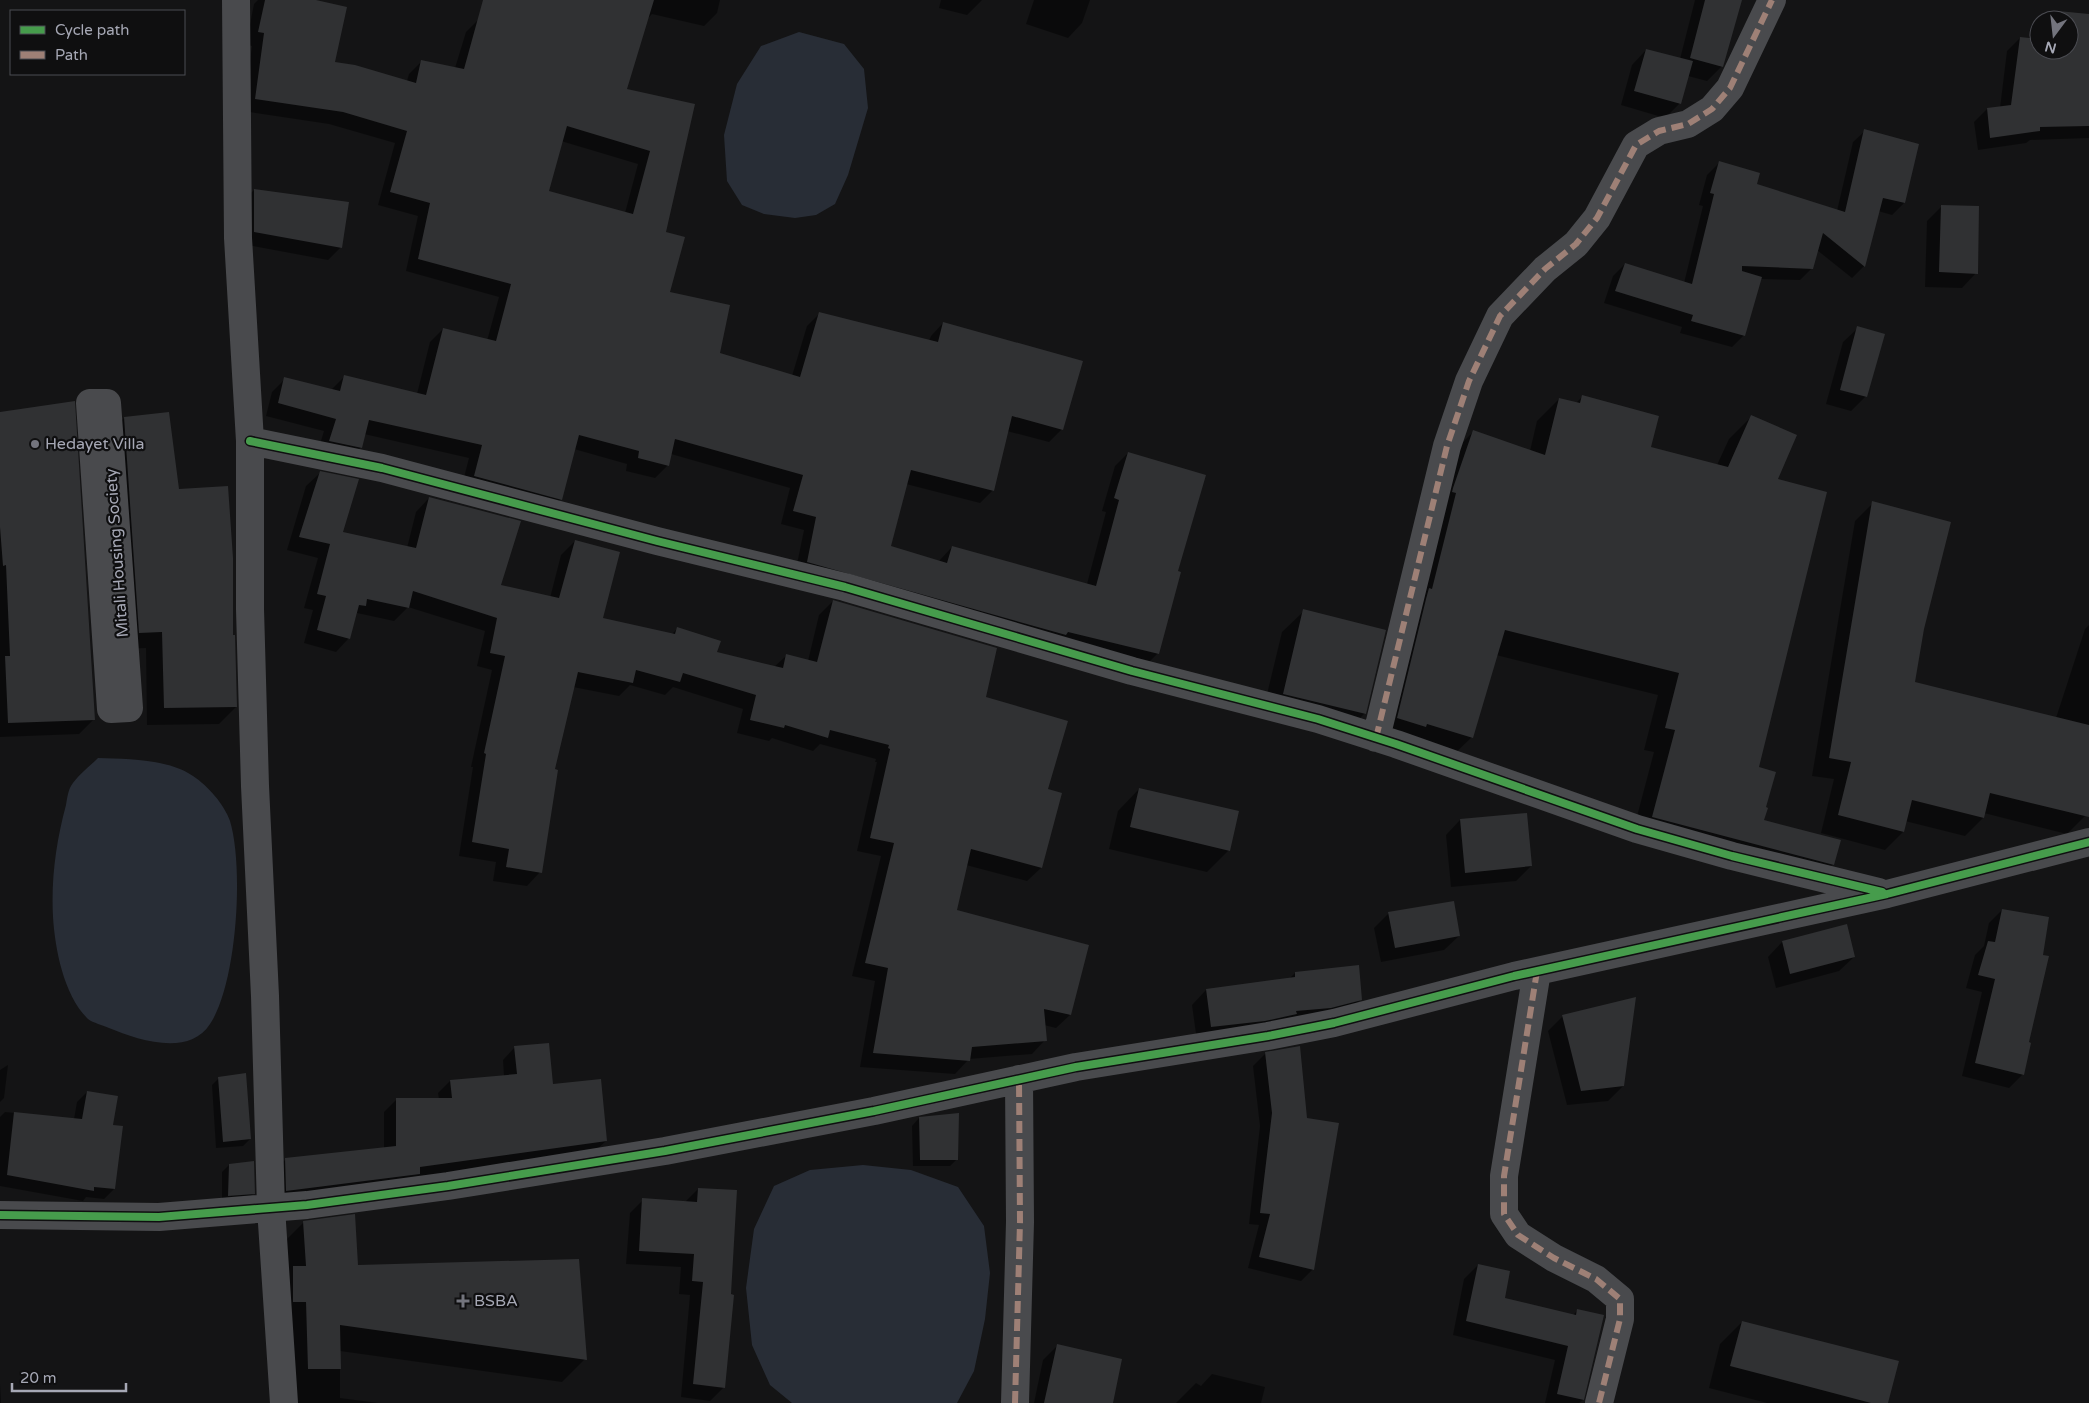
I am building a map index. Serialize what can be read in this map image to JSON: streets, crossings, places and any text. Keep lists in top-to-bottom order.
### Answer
{
  "streets": {
    "street": ["Mitali Housing Society"]
  },
  "places": {
    "other": ["Hedayet Villa"],
    "health": ["BSBA"]
  },
  "legend": ["Cycle path", "Path"],
  "scale_bar": "20 m",
  "north": "bottom"
}
